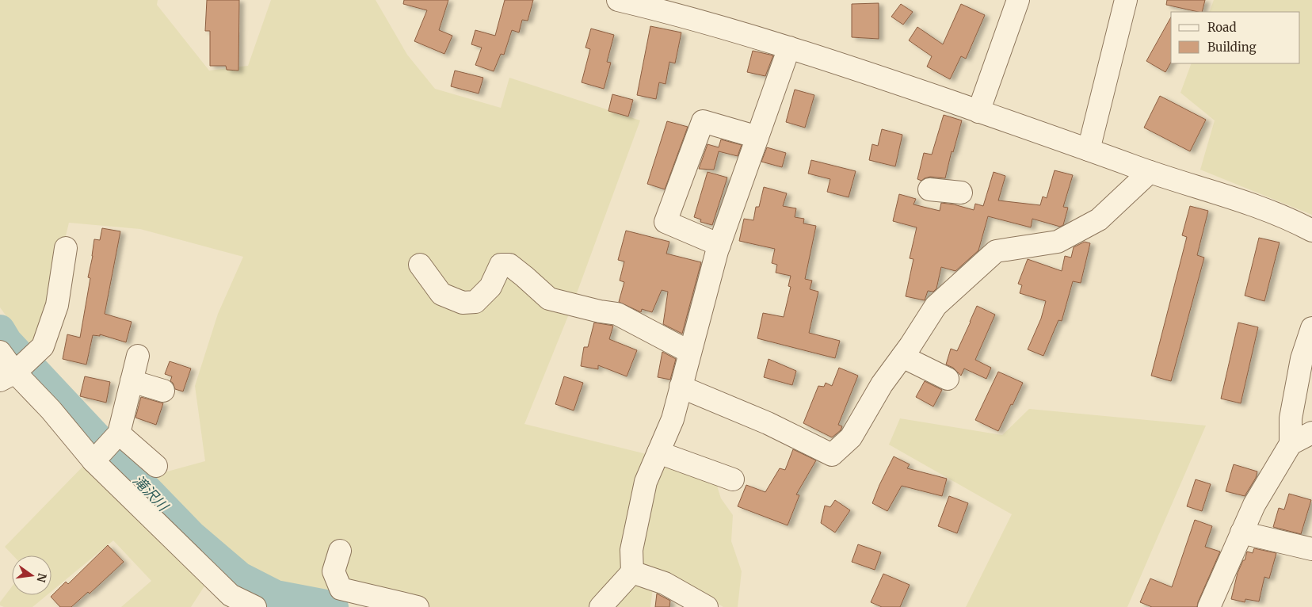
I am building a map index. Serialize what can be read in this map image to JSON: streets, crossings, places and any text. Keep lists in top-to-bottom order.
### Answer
{
  "water": ["滝沢川"],
  "legend": ["Road", "Building"],
  "north": "right"
}
